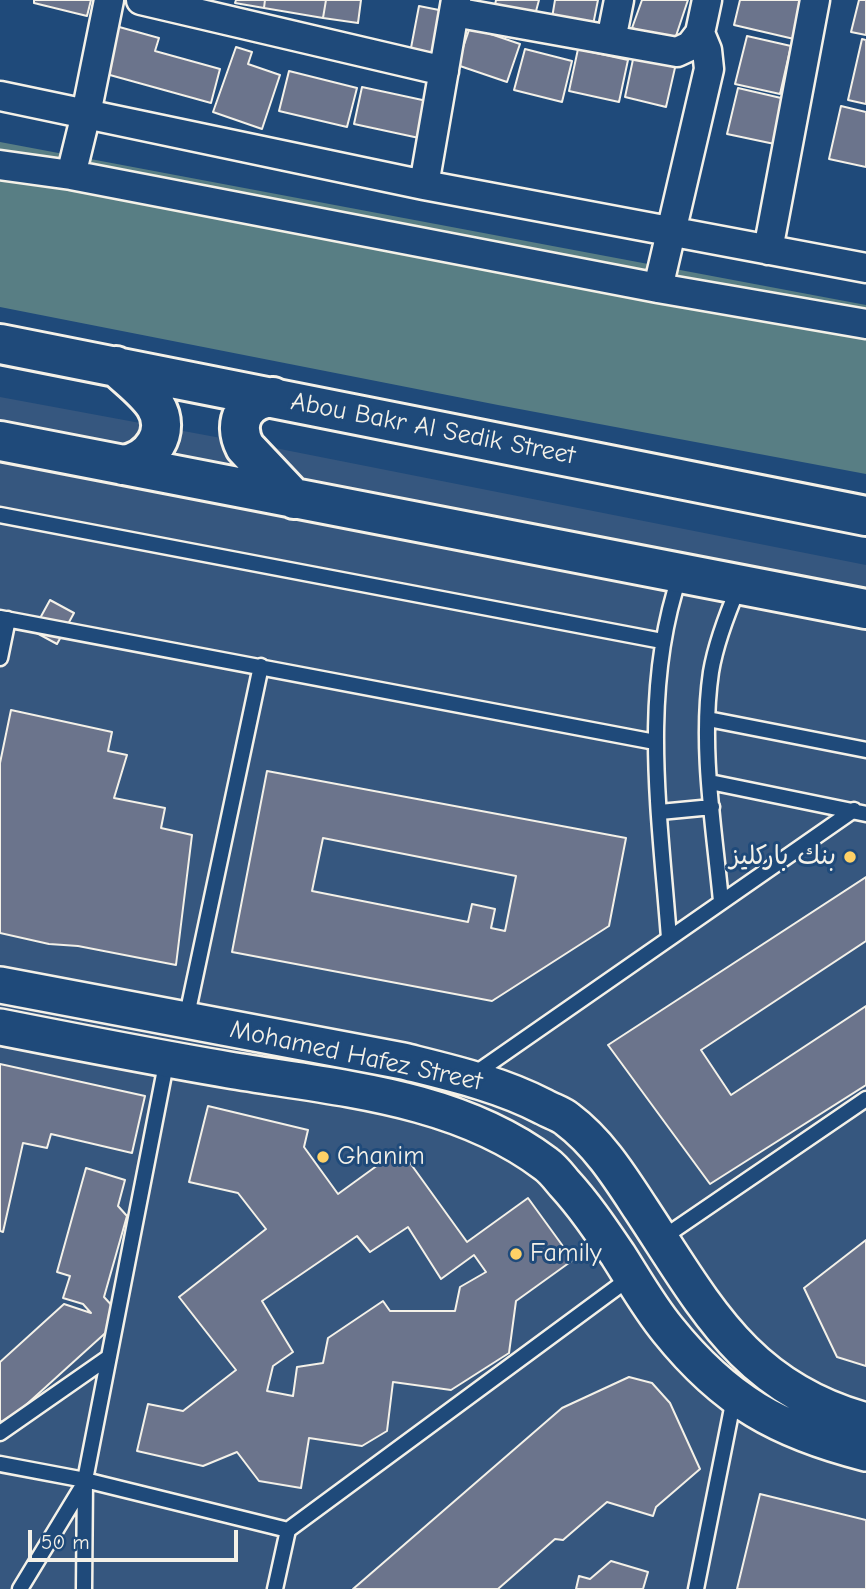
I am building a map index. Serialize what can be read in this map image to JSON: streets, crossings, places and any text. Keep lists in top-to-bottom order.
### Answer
{
  "streets": {
    "main road": ["Abou Bakr Al Sedik Street"],
    "street": ["Mohamed Hafez Street"]
  },
  "places": ["بنك باركليز", "Ghanim", "Family"],
  "scale_bar": "50 m"
}
